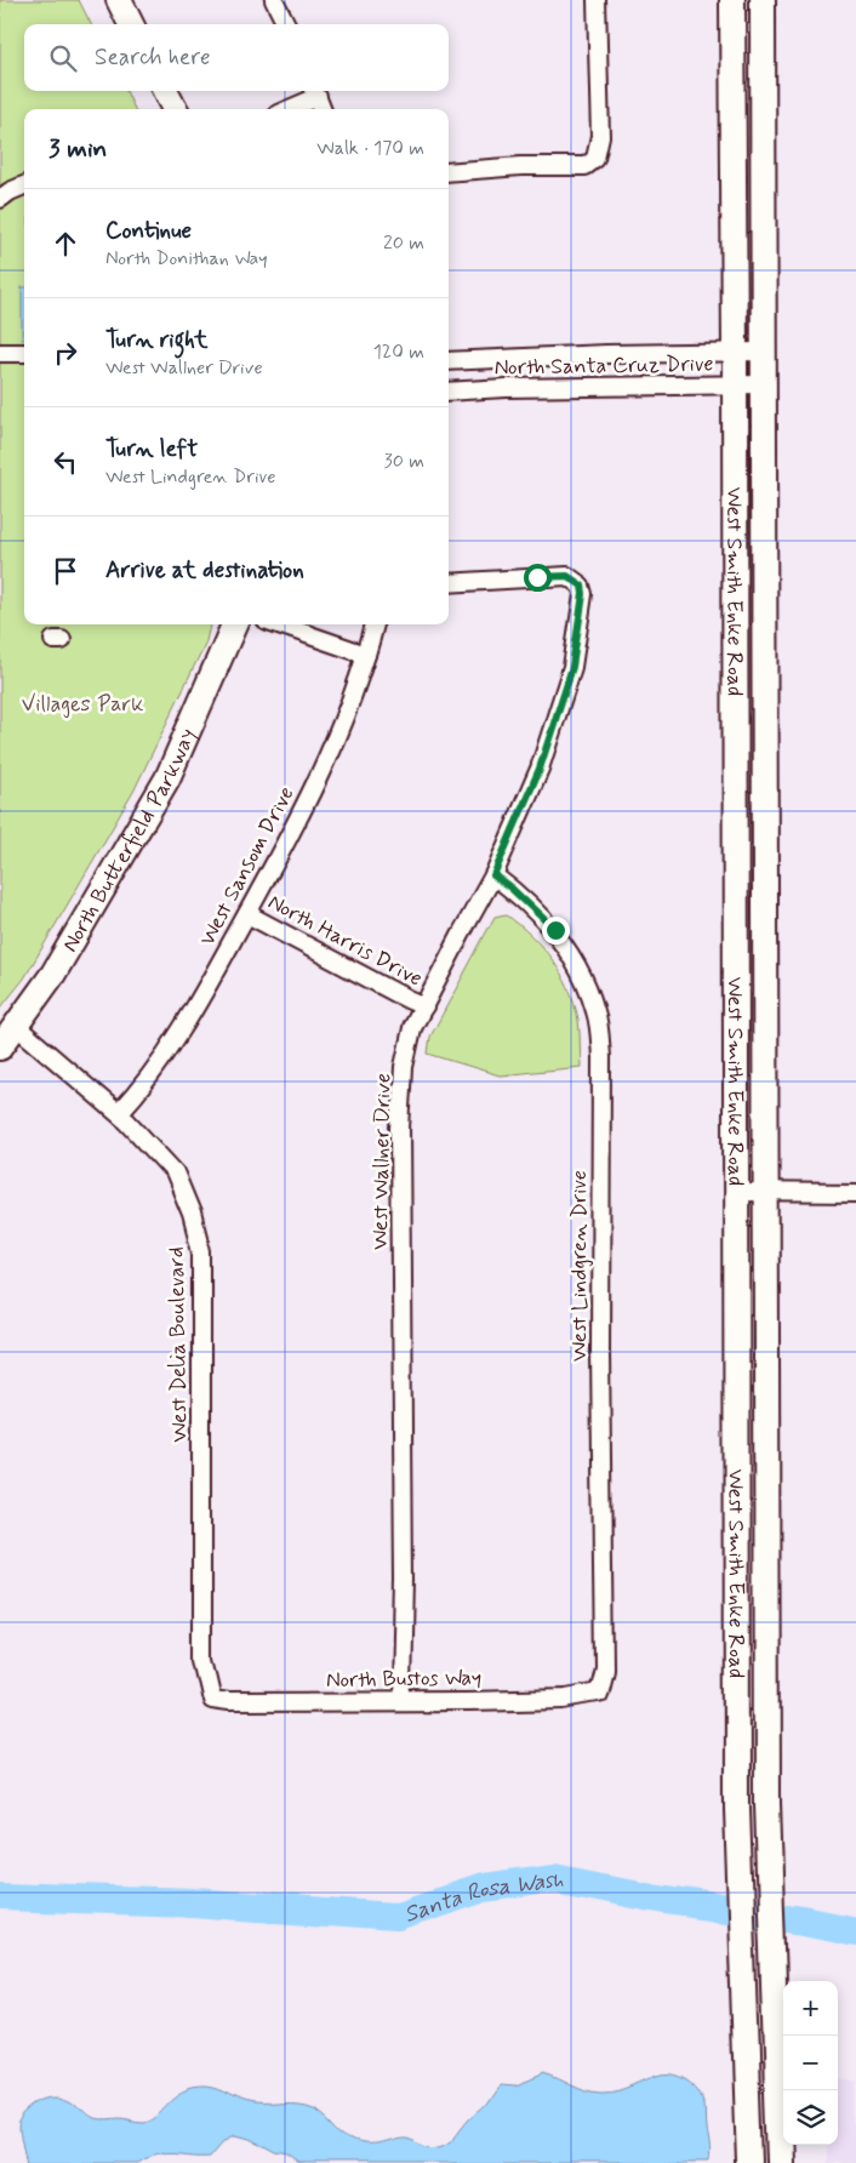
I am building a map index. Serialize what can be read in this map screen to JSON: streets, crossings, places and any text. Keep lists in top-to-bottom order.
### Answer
{
  "streets": {
    "street": [
      "North Santa Cruz Drive",
      "West Smith Enke Road",
      "North Butterfield Parkway",
      "West Sansom Drive",
      "North Harris Drive",
      "West Wallner Drive",
      "West Lindgren Drive",
      "West Delia Boulevard",
      "North Bustos Way"
    ]
  },
  "crossings": [
    ["North Santa Cruz Drive", "West Smith Enke Road"],
    ["North Butterfield Parkway", "West Delia Boulevard"],
    ["West Sansom Drive", "North Harris Drive"],
    ["West Sansom Drive", "West Delia Boulevard"],
    ["North Harris Drive", "West Wallner Drive"],
    ["West Wallner Drive", "West Lindgren Drive"],
    ["West Wallner Drive", "North Bustos Way"],
    ["West Lindgren Drive", "North Bustos Way"],
    ["West Delia Boulevard", "North Bustos Way"]
  ],
  "water": ["Santa Rosa Wash"],
  "parks": ["Villages Park"],
  "page": {
    "search": "Search here",
    "heading": ["3 min", "Walk · 170 m"],
    "list": [
      ["Continue", "North Donithan Way", "20 m"],
      ["Turn right", "West Wallner Drive", "120 m"],
      ["Turn left", "West Lindgren Drive", "30 m"],
      "Arrive at destination"
    ],
    "map_buttons": ["+", "−"]
  }
}
